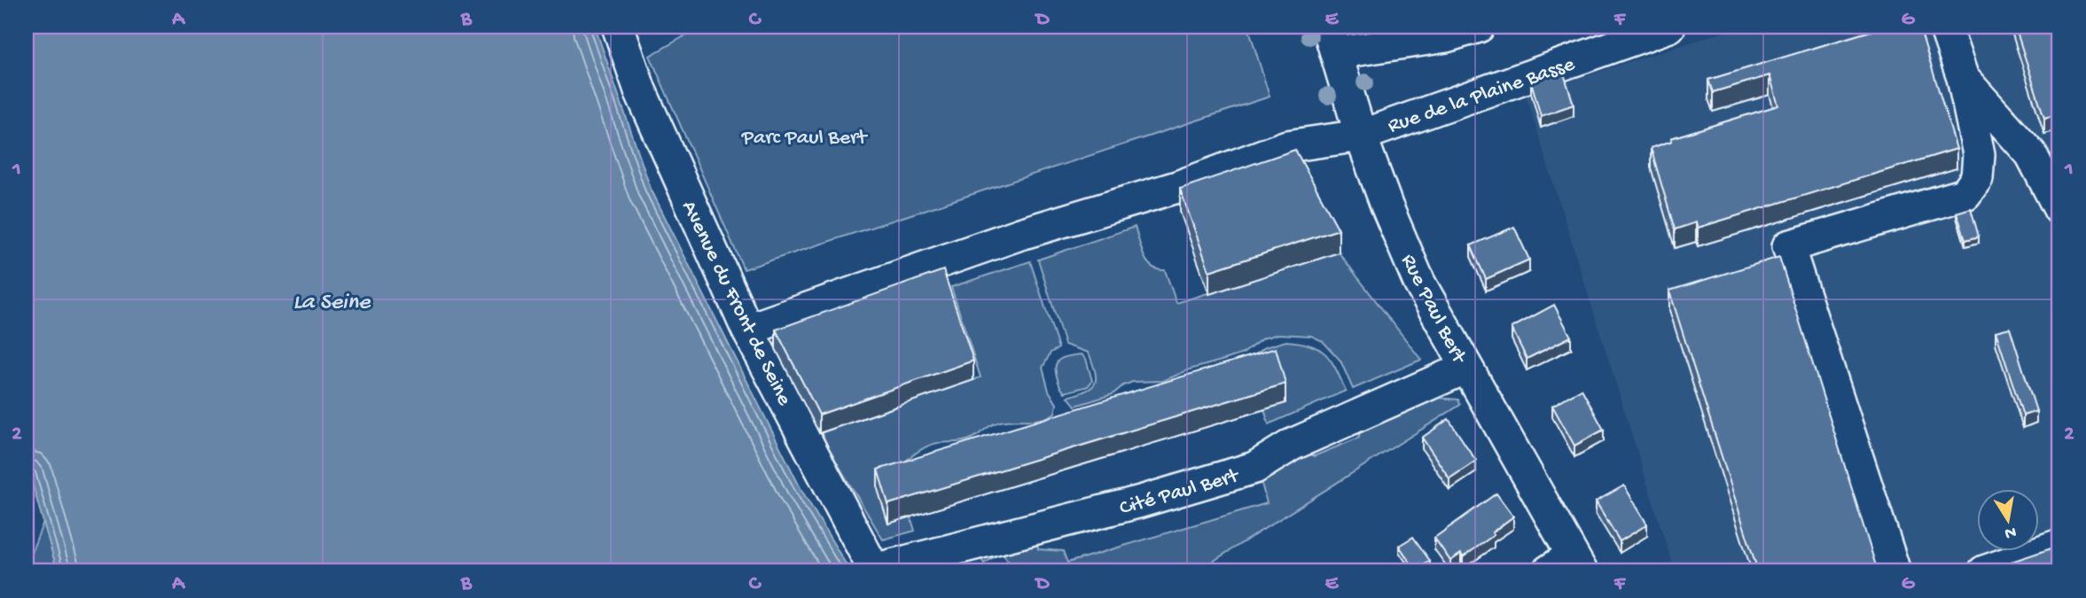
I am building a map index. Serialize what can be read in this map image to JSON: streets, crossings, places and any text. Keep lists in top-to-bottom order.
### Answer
{
  "streets": {
    "street": [
      "Rue de la Plaine Basse",
      "Avenue du Front de Seine",
      "Rue Paul Bert",
      "Cité Paul Bert"
    ]
  },
  "crossings": [
    ["Rue de la Plaine Basse", "Avenue du Front de Seine"],
    ["Rue de la Plaine Basse", "Rue Paul Bert"],
    ["Avenue du Front de Seine", "Cité Paul Bert"],
    ["Rue Paul Bert", "Cité Paul Bert"]
  ],
  "water": ["La Seine"],
  "parks": ["Parc Paul Bert"],
  "north": "bottom",
  "grid": {
    "columns": [
      "A",
      "B",
      "C",
      "D",
      "E",
      "F",
      "G"
    ],
    "rows": ["1", "2"]
  }
}
